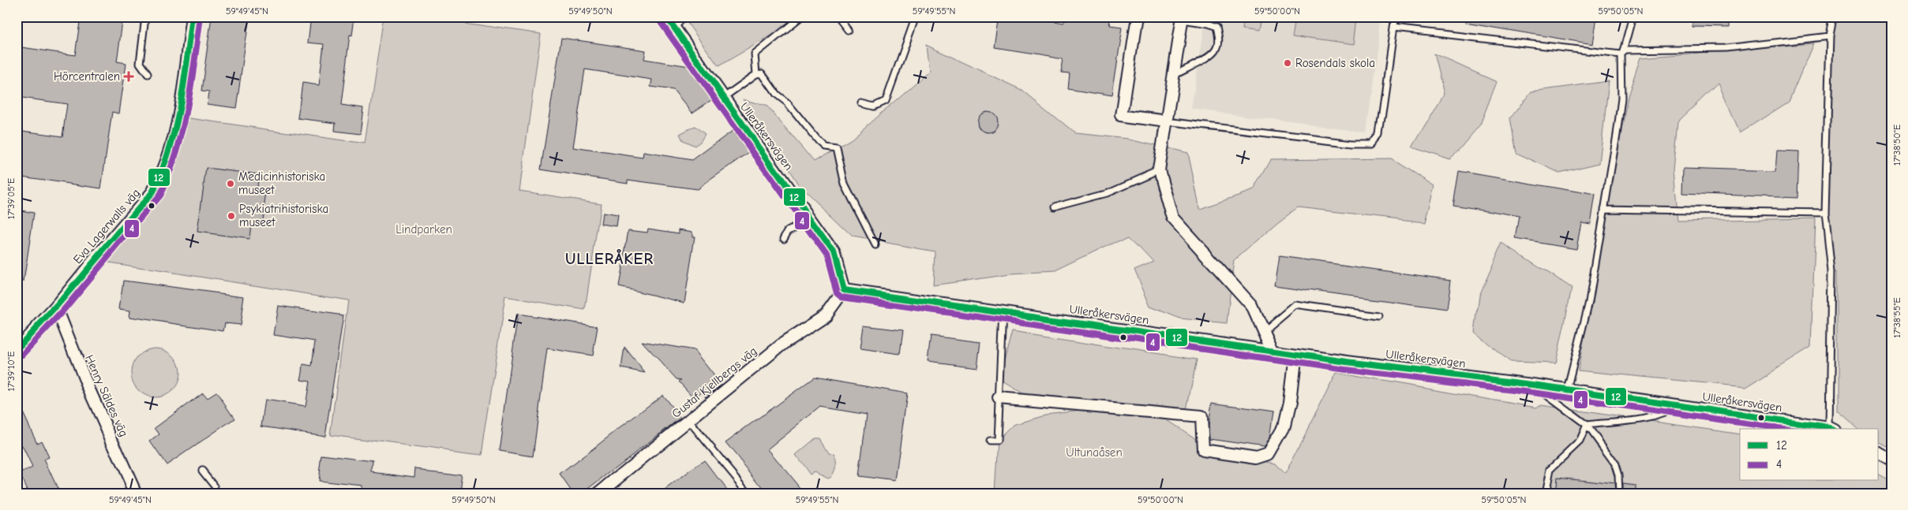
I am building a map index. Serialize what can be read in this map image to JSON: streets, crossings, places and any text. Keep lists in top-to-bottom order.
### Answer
{
  "streets": {
    "street": [
      "Ulleråkersvägen",
      "Eva Lagerwalls väg",
      "Gustaf Kjellbergs väg",
      "Henry Säldes väg"
    ]
  },
  "crossings": [
    ["Ulleråkersvägen", "Gustaf Kjellbergs väg"],
    ["Eva Lagerwalls väg", "Henry Säldes väg"]
  ],
  "districts": ["ULLERÅKER"],
  "parks": ["Lindparken", "Ultunaåsen"],
  "places": {
    "other": ["Rosendals skola", "Medicinhistoriska museet", "Psykiatrihistoriska museet"],
    "health": ["Hörcentralen"]
  },
  "lines": ["transit line 12", "transit line 4"],
  "legend": ["12", "4"],
  "coordinates": [
    "59°49'45\"N",
    "59°49'50\"N",
    "59°49'55\"N",
    "59°50'00\"N",
    "59°50'05\"N",
    "17°38'50\"E",
    "17°39'05\"E",
    "17°38'55\"E",
    "17°39'10\"E"
  ]
}
